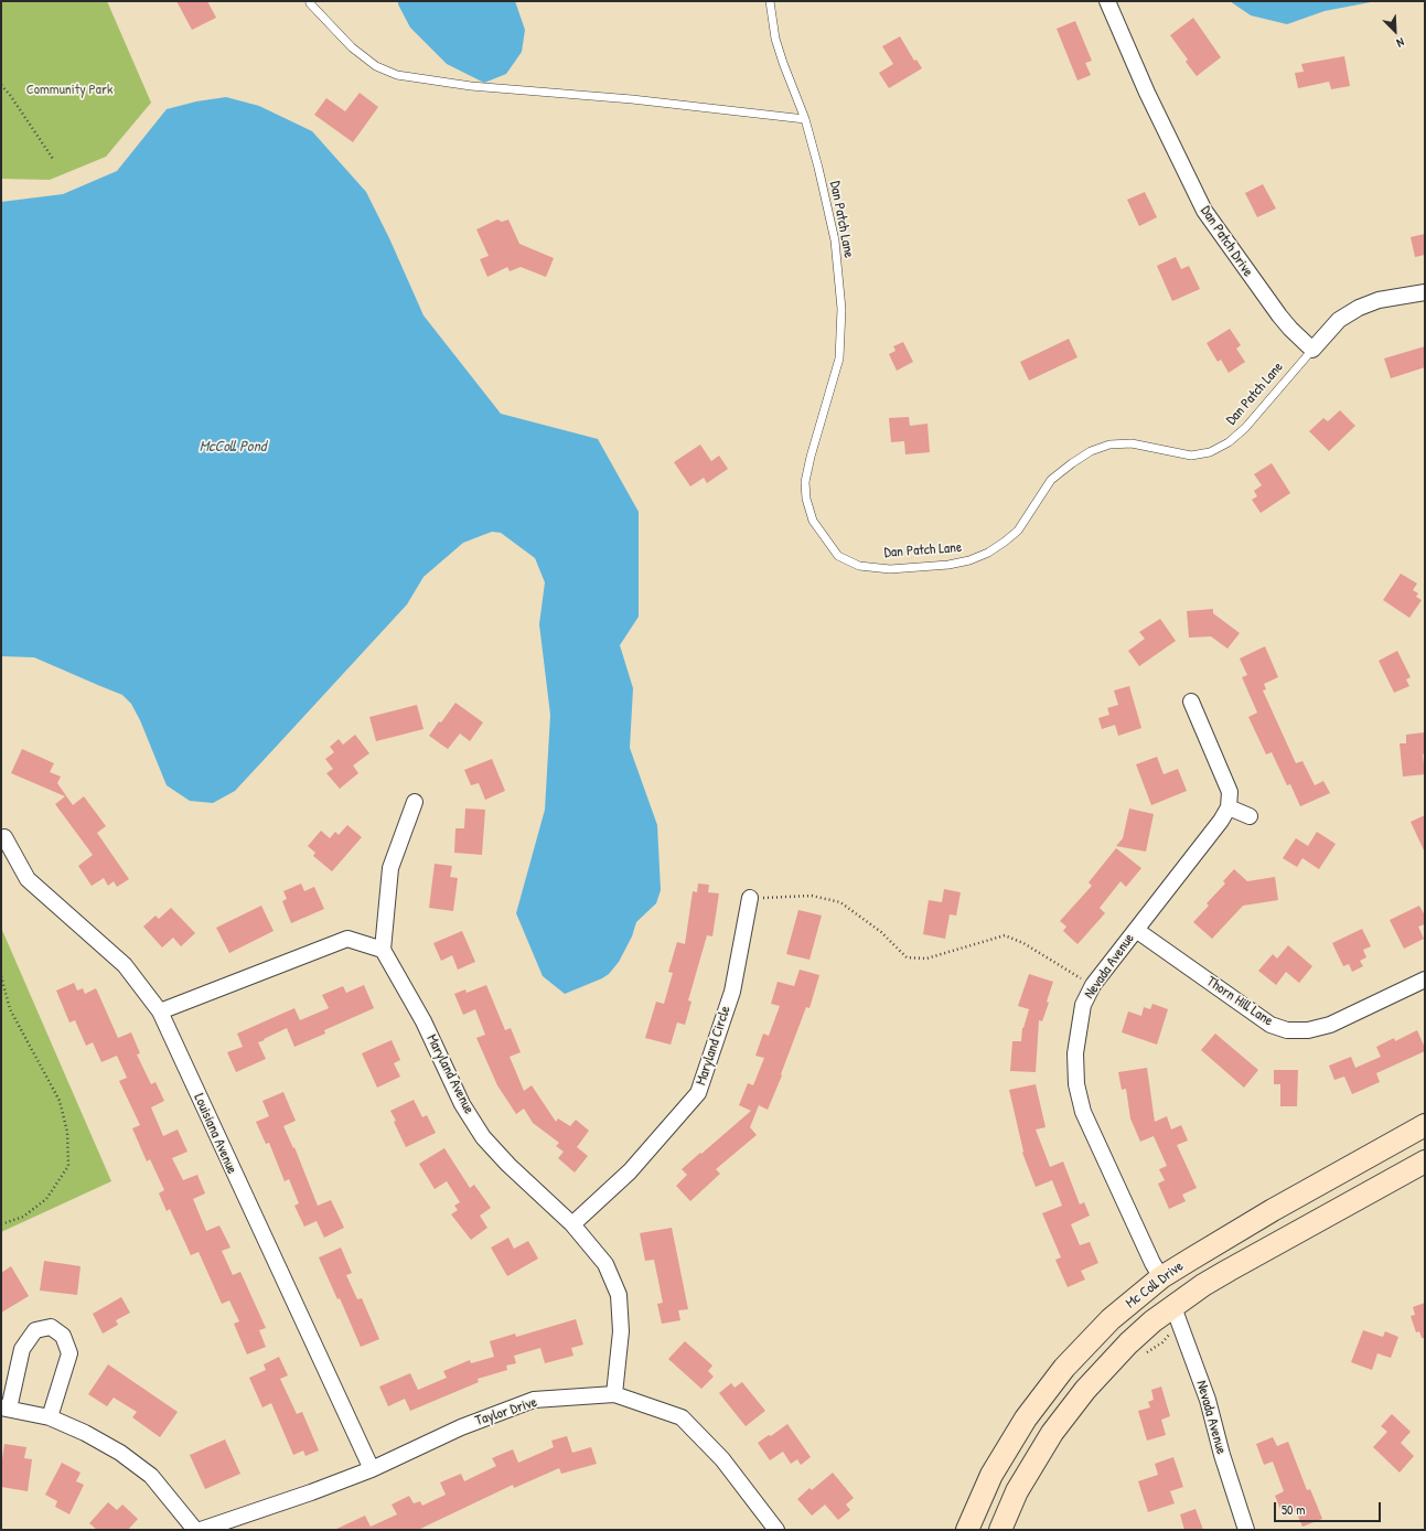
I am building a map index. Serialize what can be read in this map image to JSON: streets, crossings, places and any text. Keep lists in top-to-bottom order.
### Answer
{
  "streets": {
    "main road": ["Mc Coll Drive"],
    "street": [
      "Dan Patch Drive",
      "Nevada Avenue",
      "Thorn Hill Lane",
      "Maryland Circle",
      "Maryland Avenue",
      "Louisiana Avenue",
      "Taylor Drive"
    ],
    "lane": ["Dan Patch Lane"]
  },
  "crossings": [
    ["Dan Patch Lane", "Dan Patch Drive"],
    ["Nevada Avenue", "Thorn Hill Lane"],
    ["Nevada Avenue", "Mc Coll Drive"],
    ["Maryland Circle", "Maryland Avenue"],
    ["Maryland Avenue", "Taylor Drive"],
    ["Louisiana Avenue", "Taylor Drive"]
  ],
  "water": ["McColl Pond"],
  "parks": ["Community Park"],
  "scale_bar": "50 m",
  "north": "bottom right"
}
